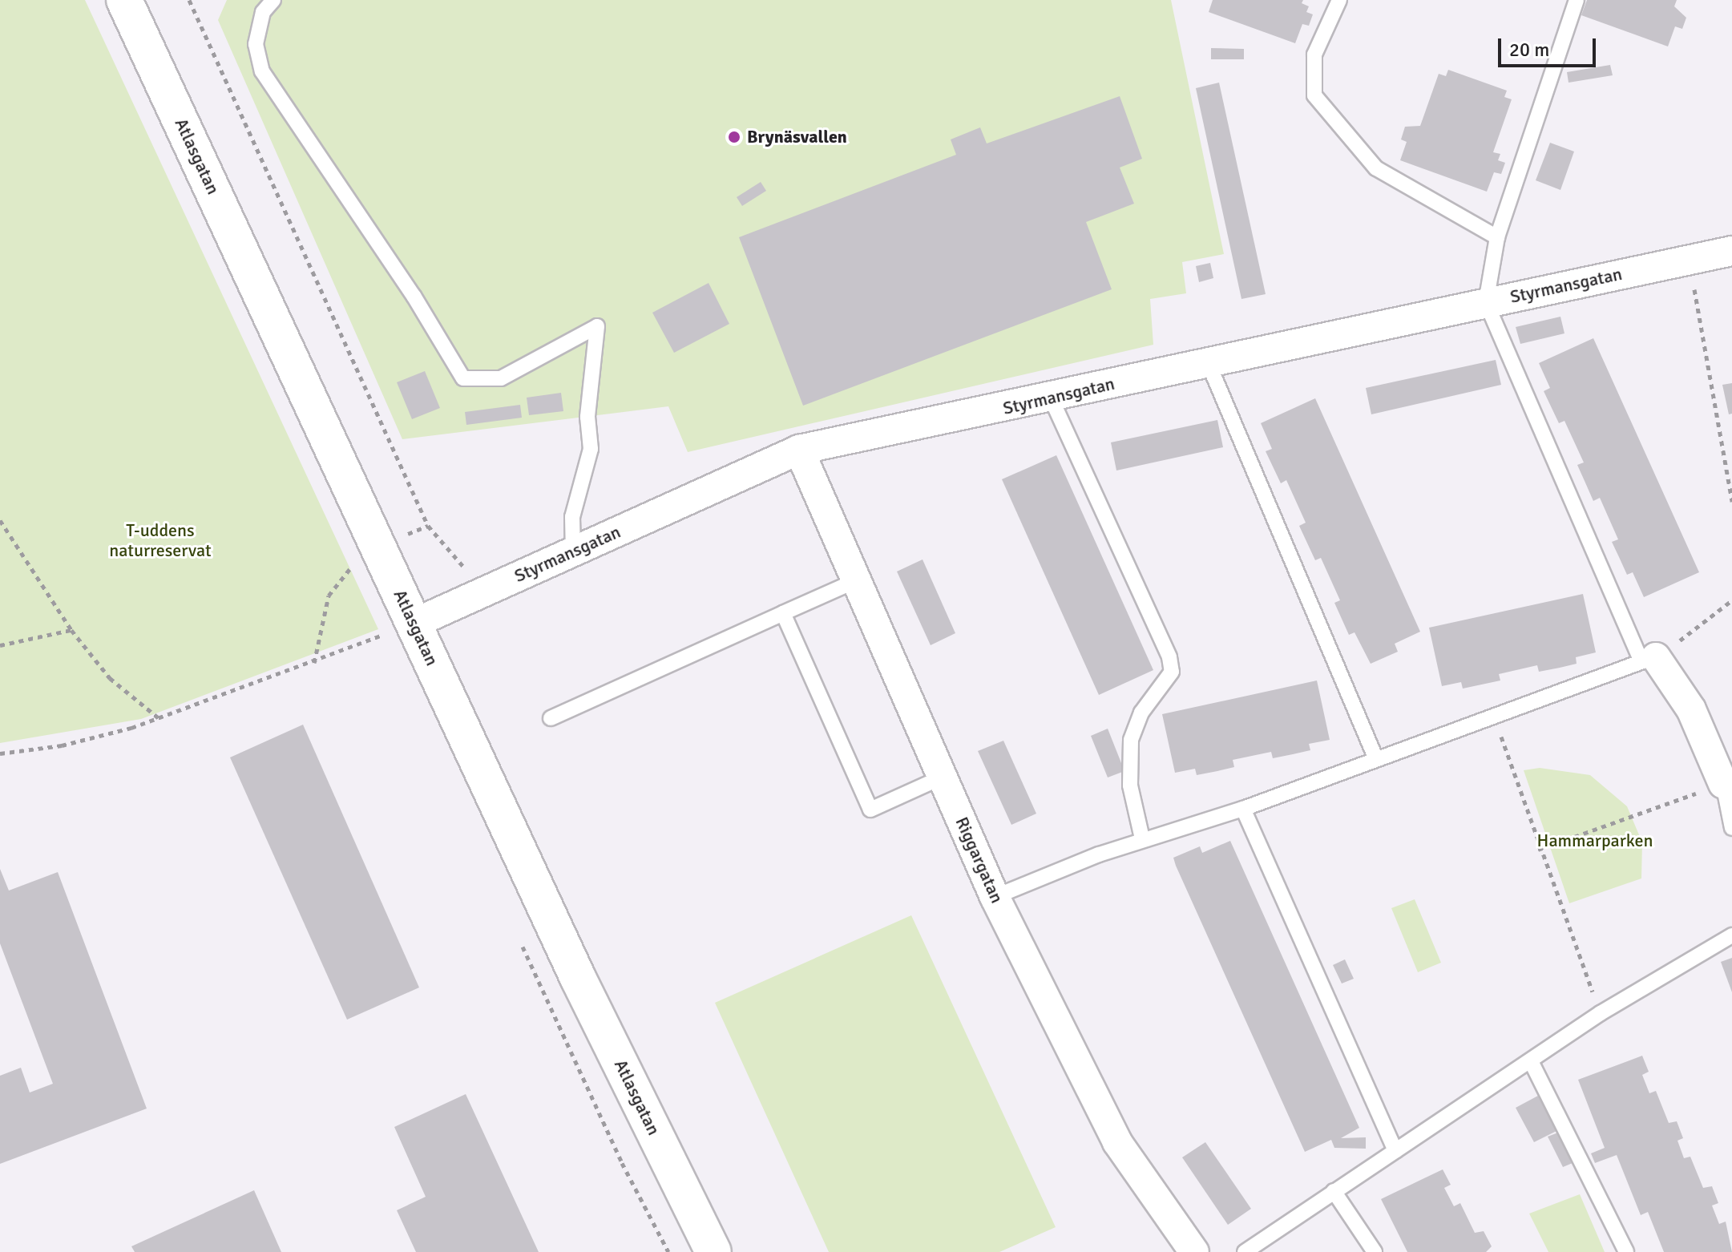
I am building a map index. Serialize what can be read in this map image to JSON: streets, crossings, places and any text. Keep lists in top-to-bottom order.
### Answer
{
  "streets": {
    "street": ["Atlasgatan", "Styrmansgatan", "Riggargatan"]
  },
  "crossings": [
    ["Atlasgatan", "Styrmansgatan"],
    ["Styrmansgatan", "Riggargatan"]
  ],
  "parks": ["T-uddens naturreservat", "Hammarparken"],
  "places": ["Brynäsvallen"],
  "scale_bar": "20 m"
}
